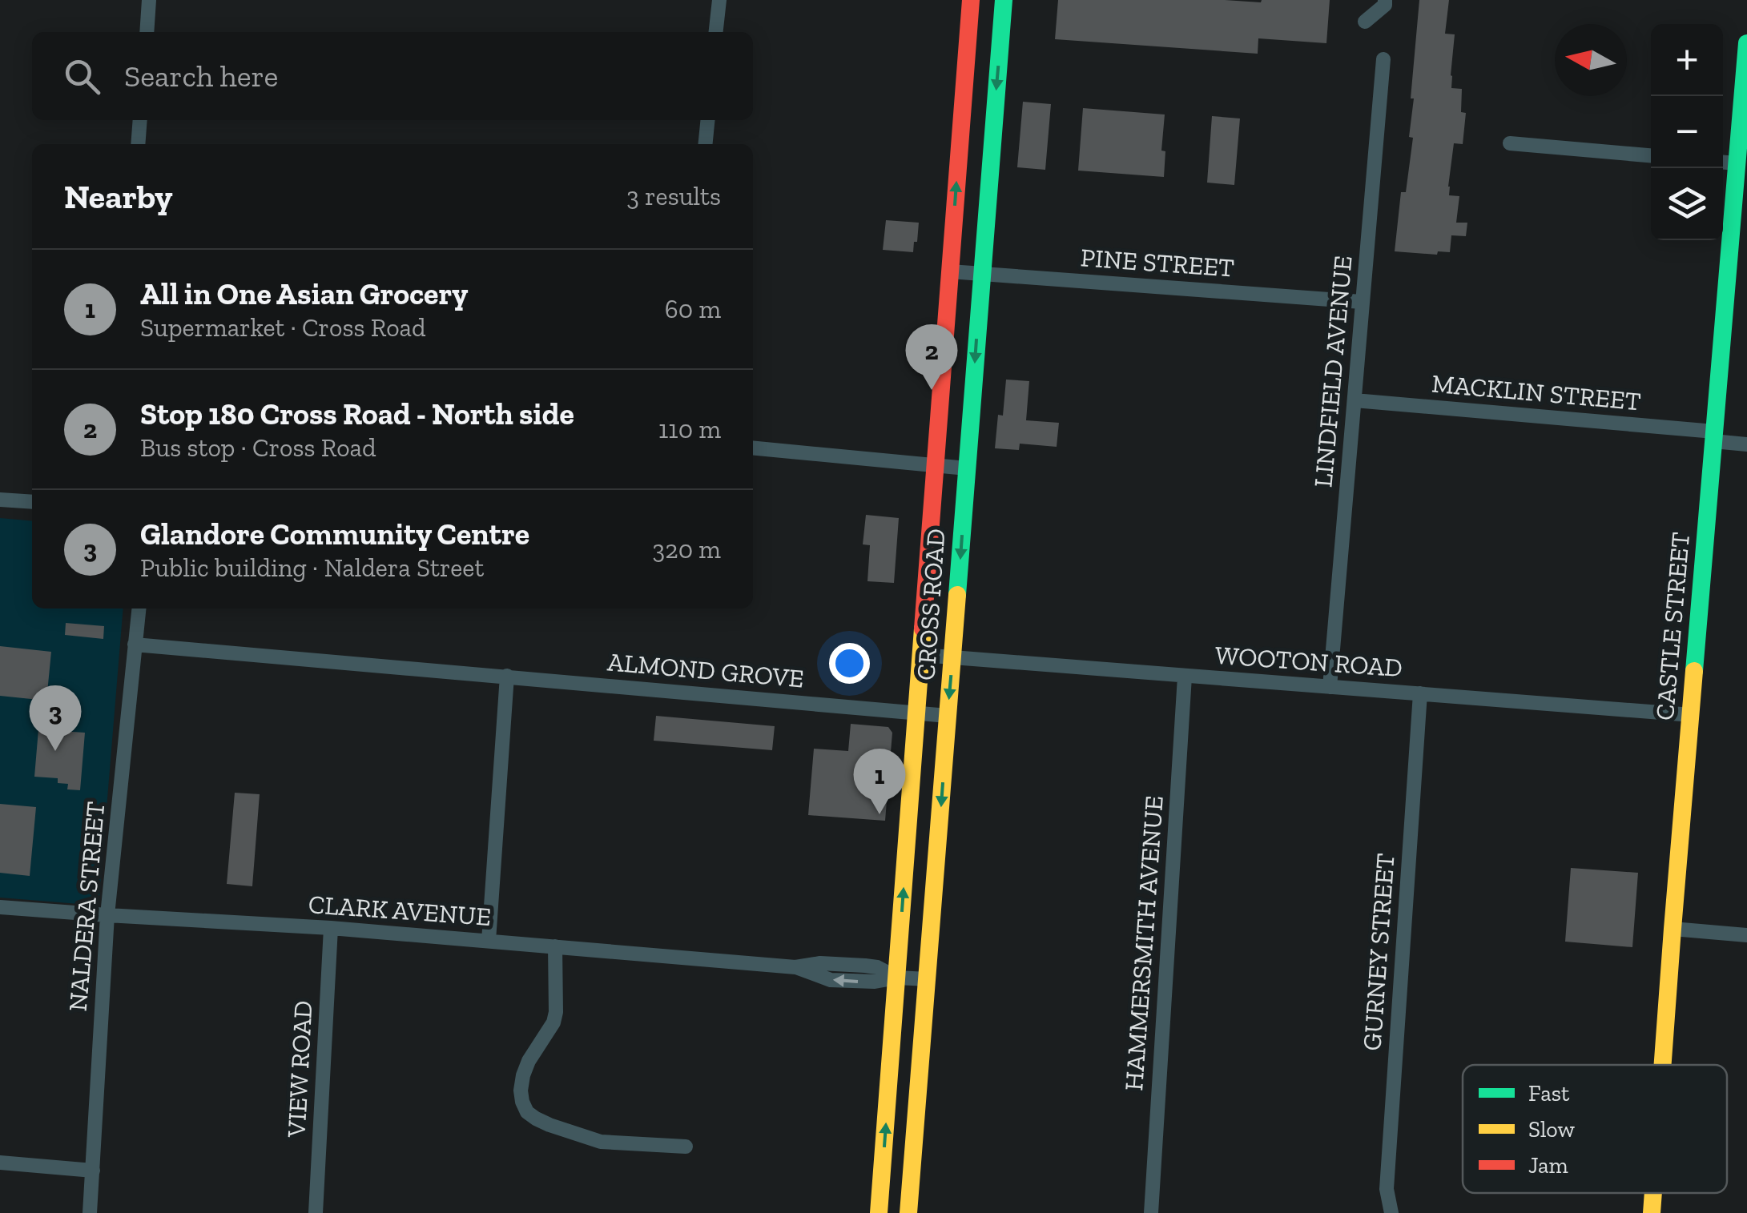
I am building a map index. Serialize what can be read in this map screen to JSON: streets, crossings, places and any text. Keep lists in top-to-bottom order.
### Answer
{
  "streets": {
    "main road": ["CROSS ROAD", "CASTLE STREET"],
    "street": [
      "PINE STREET",
      "LINDFIELD AVENUE",
      "MACKLIN STREET",
      "WOOTON ROAD",
      "ALMOND GROVE",
      "NALDERA STREET",
      "CLARK AVENUE",
      "HAMMERSMITH AVENUE",
      "GURNEY STREET",
      "VIEW ROAD"
    ]
  },
  "crossings": [
    ["PINE STREET", "LINDFIELD AVENUE"],
    ["PINE STREET", "CROSS ROAD"],
    ["LINDFIELD AVENUE", "MACKLIN STREET"],
    ["LINDFIELD AVENUE", "WOOTON ROAD"],
    ["MACKLIN STREET", "CASTLE STREET"],
    ["CROSS ROAD", "WOOTON ROAD"],
    ["CROSS ROAD", "ALMOND GROVE"],
    ["CROSS ROAD", "CLARK AVENUE"],
    ["CASTLE STREET", "WOOTON ROAD"],
    ["WOOTON ROAD", "HAMMERSMITH AVENUE"],
    ["WOOTON ROAD", "GURNEY STREET"],
    ["ALMOND GROVE", "NALDERA STREET"],
    ["NALDERA STREET", "CLARK AVENUE"],
    ["CLARK AVENUE", "VIEW ROAD"]
  ],
  "legend": ["Fast", "Slow", "Jam"],
  "north": "left",
  "page": {
    "map_buttons": ["+", "−"],
    "search": "Search here",
    "heading": ["Nearby", "3 results"],
    "list": [
      {
        "mark": "1",
        "name": "All in One Asian Grocery",
        "note": "Supermarket · Cross Road",
        "value": "60 m"
      },
      {
        "mark": "2",
        "name": "Stop 180 Cross Road - North side",
        "note": "Bus stop · Cross Road",
        "value": "110 m"
      },
      {
        "mark": "3",
        "name": "Glandore Community Centre",
        "note": "Public building · Naldera Street",
        "value": "320 m"
      }
    ],
    "pins": ["2", "3", "1"]
  }
}
